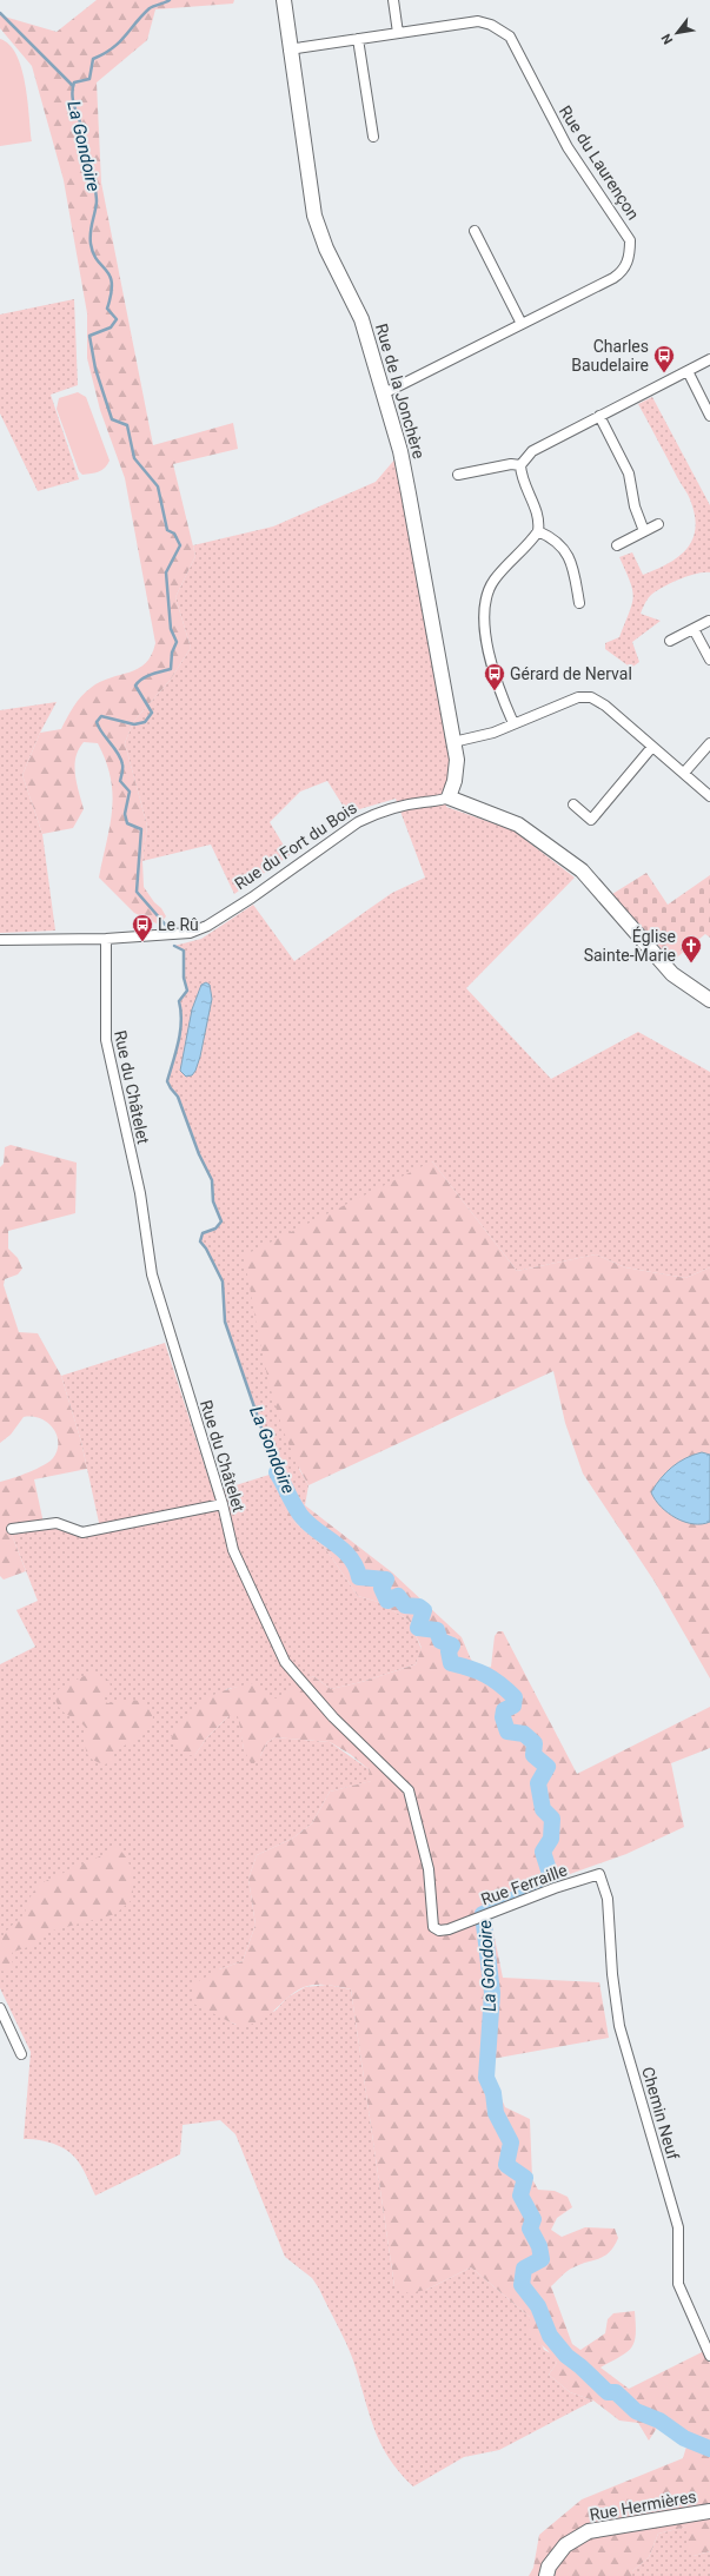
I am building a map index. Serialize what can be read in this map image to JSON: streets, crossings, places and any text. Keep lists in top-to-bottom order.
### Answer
{
  "streets": {
    "street": [
      "Rue du Laurençon",
      "Rue de la Jonchère",
      "Rue du Fort du Bois",
      "Rue du Châtelet",
      "Rue Ferraille",
      "Chemin Neuf",
      "Rue Hermières"
    ]
  },
  "crossings": [
    ["Rue du Laurençon", "Rue de la Jonchère"],
    ["Rue de la Jonchère", "Rue du Fort du Bois"],
    ["Rue du Fort du Bois", "Rue du Châtelet"],
    ["Rue du Châtelet", "Rue Ferraille"],
    ["Rue Ferraille", "Chemin Neuf"]
  ],
  "water": ["La Gondoire"],
  "places": {
    "bus stop": ["Charles Baudelaire", "Gérard de Nerval", "Le Rû"],
    "church": ["Église Sainte-Marie"]
  },
  "north": "bottom left"
}
